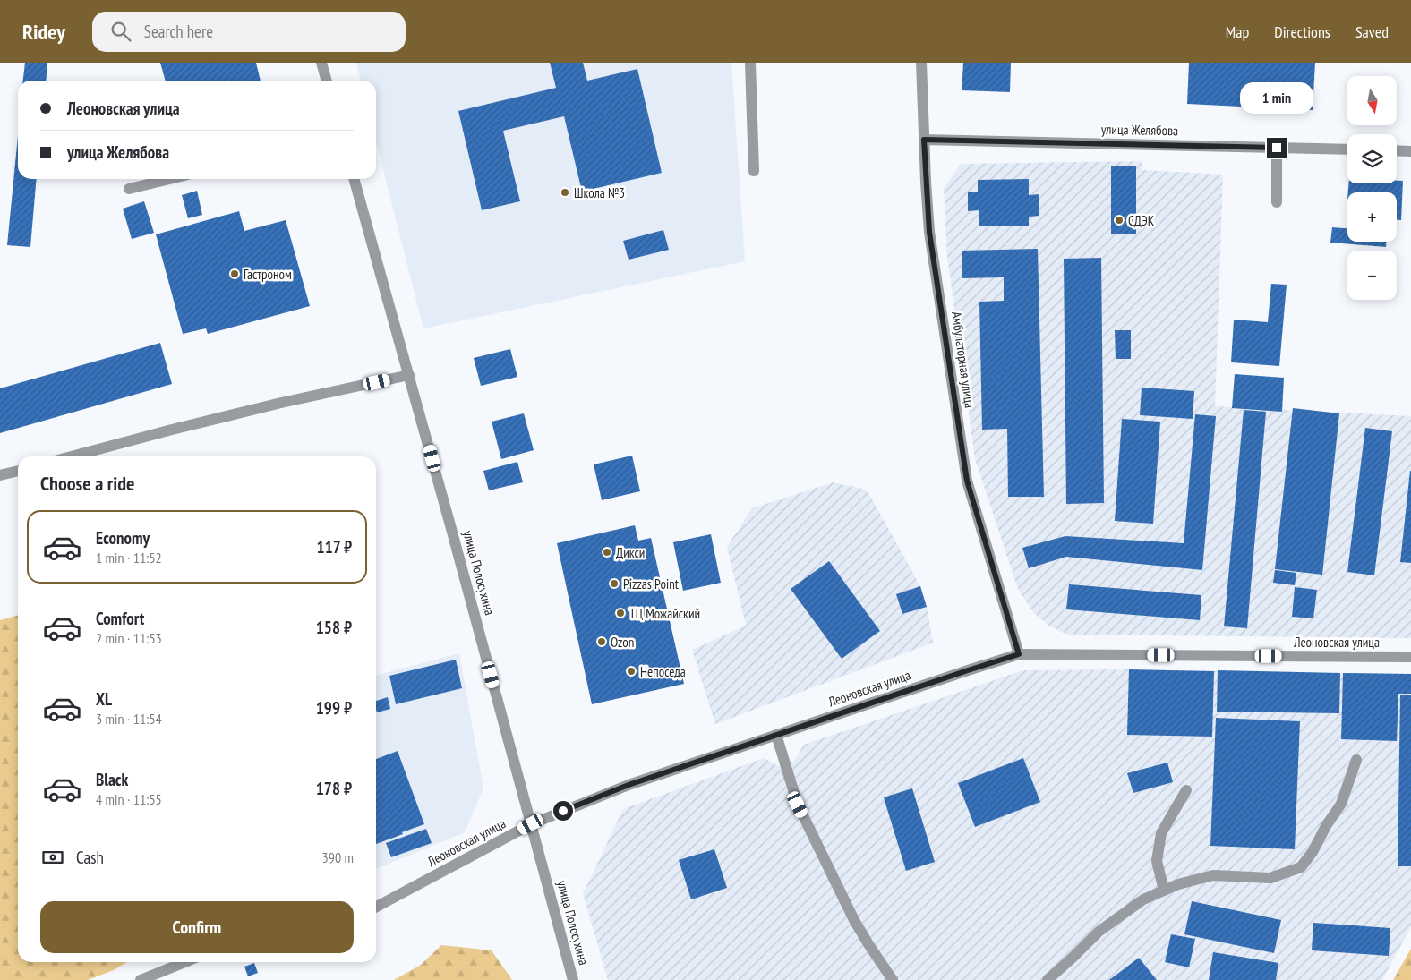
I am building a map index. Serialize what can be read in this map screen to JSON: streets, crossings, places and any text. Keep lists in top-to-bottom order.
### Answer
{
  "streets": {
    "street": [
      "улица Желябова",
      "Амбулаторная улица",
      "улица Полосухина",
      "Леоновская улица"
    ]
  },
  "crossings": [
    ["улица Желябова", "Амбулаторная улица"],
    ["Амбулаторная улица", "Леоновская улица"],
    ["улица Полосухина", "Леоновская улица"]
  ],
  "places": [
    "Школа №3",
    "СДЭК",
    "Гастроном",
    "Дикси",
    "Pizzas Point",
    "ТЦ Можайский",
    "Ozon",
    "Непоседа"
  ],
  "north": "bottom",
  "page": {
    "header": "Ridey",
    "search": "Search here",
    "nav": ["Map", "Directions", "Saved"],
    "map_buttons": ["+", "−"],
    "banner": ["Леоновская улица", "улица Желябова"],
    "bubble": "1 min",
    "heading": "Choose a ride",
    "list": [
      {
        "name": "Economy",
        "note": "1 min · 11:52",
        "value": "117 ₽"
      },
      {
        "name": "Comfort",
        "note": "2 min · 11:53",
        "value": "158 ₽"
      },
      {
        "name": "XL",
        "note": "3 min · 11:54",
        "value": "199 ₽"
      },
      {
        "name": "Black",
        "note": "4 min · 11:55",
        "value": "178 ₽"
      }
    ],
    "pay": ["Cash", "390 m"],
    "buttons": "Confirm"
  }
}
